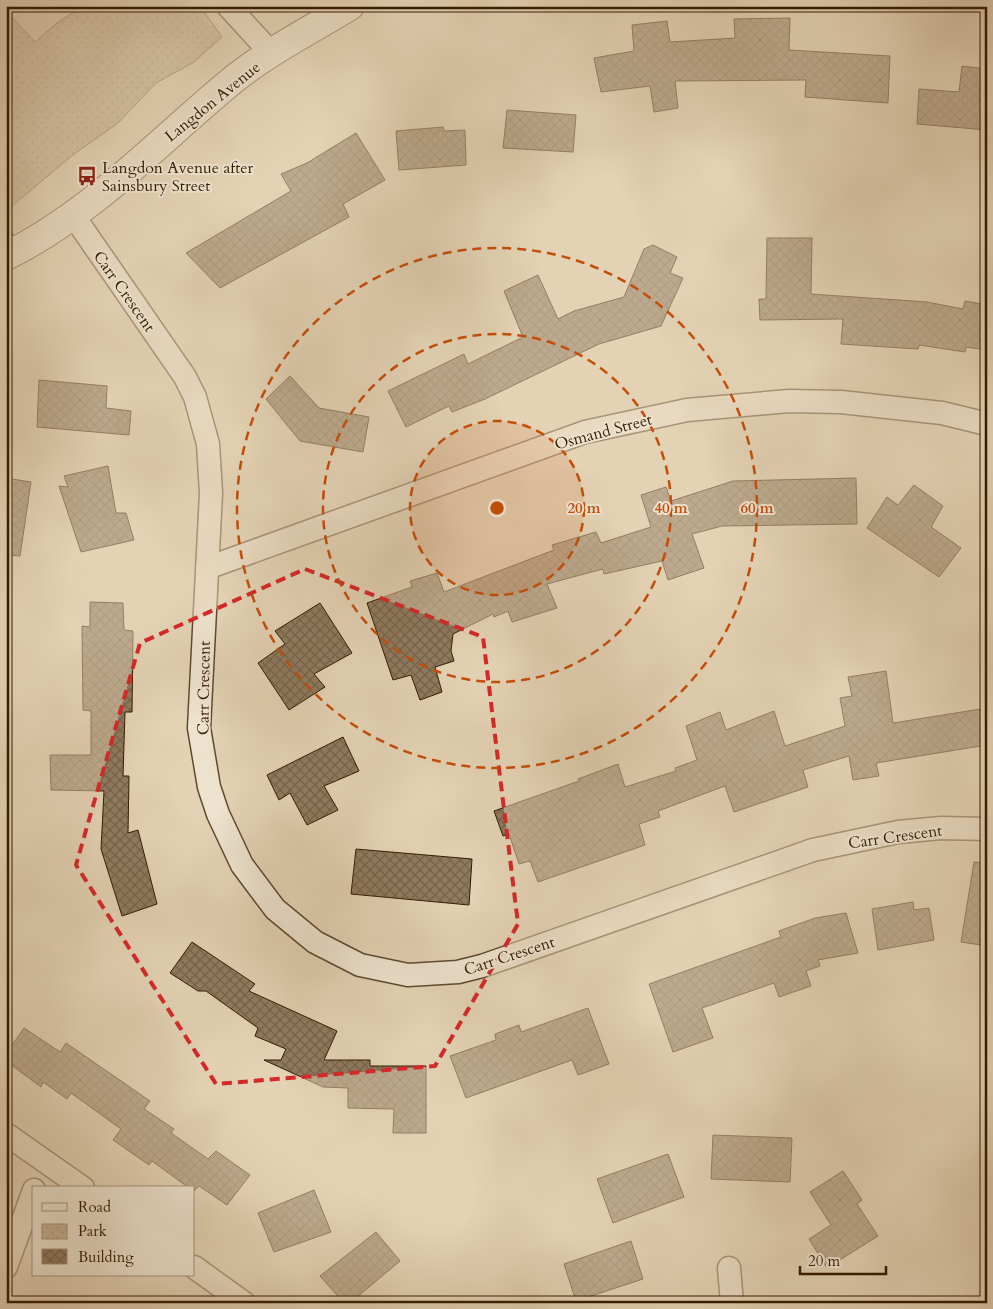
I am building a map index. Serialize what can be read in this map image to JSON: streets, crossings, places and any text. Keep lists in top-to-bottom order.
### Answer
{
  "streets": {
    "street": ["Langdon Avenue", "Carr Crescent", "Osmand Street"]
  },
  "crossings": [
    ["Langdon Avenue", "Carr Crescent"],
    ["Carr Crescent", "Osmand Street"]
  ],
  "places": {
    "bus stop": ["Langdon Avenue after Sainsbury Street"]
  },
  "legend": ["Road", "Park", "Building"],
  "scale_bar": "20 m",
  "rings": ["20 m", "40 m", "60 m"]
}
